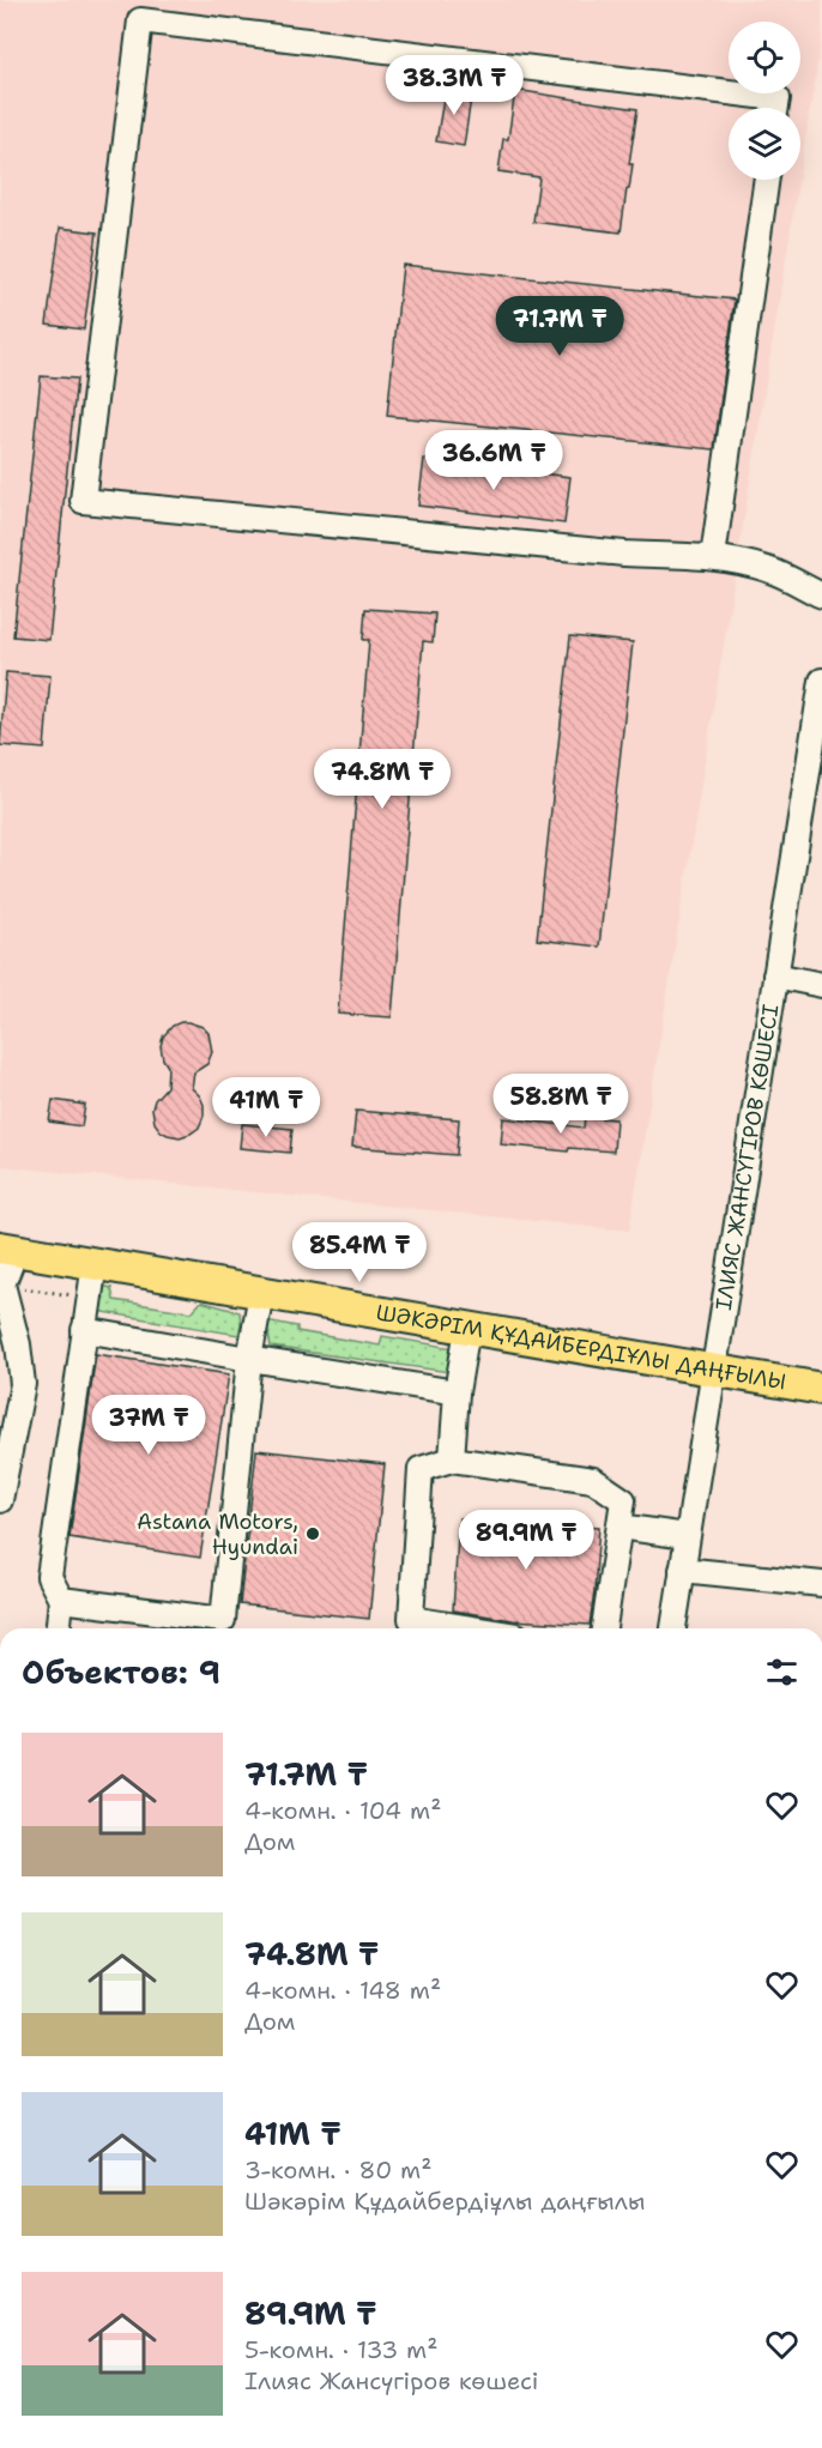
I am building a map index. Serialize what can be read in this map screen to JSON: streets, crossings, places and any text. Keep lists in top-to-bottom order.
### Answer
{
  "streets": {
    "main road": ["ШӘКӘРІМ ҚҰДАЙБЕРДІҰЛЫ ДАҢҒЫЛЫ"],
    "street": ["ІЛИЯС ЖАНСҮГІРОВ КӨШЕСІ"]
  },
  "crossings": [
    ["ІЛИЯС ЖАНСҮГІРОВ КӨШЕСІ", "ШӘКӘРІМ ҚҰДАЙБЕРДІҰЛЫ ДАҢҒЫЛЫ"]
  ],
  "places": ["Astana Motors, Hyundai"],
  "page": {
    "price": [
      "38.3M ₸",
      "71.7M ₸",
      "36.6M ₸",
      "74.8M ₸",
      "58.8M ₸",
      "41M ₸",
      "85.4M ₸",
      "37M ₸",
      "89.9M ₸"
    ],
    "heading": "Объектов: 9",
    "list": [
      {
        "name": "71.7M ₸",
        "note": "4-комн. · 104 m² · Дом"
      },
      {
        "name": "74.8M ₸",
        "note": "4-комн. · 148 m² · Дом"
      },
      {
        "name": "41M ₸",
        "note": "3-комн. · 80 m² · Шәкәрім Құдайбердіұлы даңғылы"
      },
      {
        "name": "89.9M ₸",
        "note": "5-комн. · 133 m² · Ілияс Жансүгіров көшесі"
      }
    ]
  }
}
